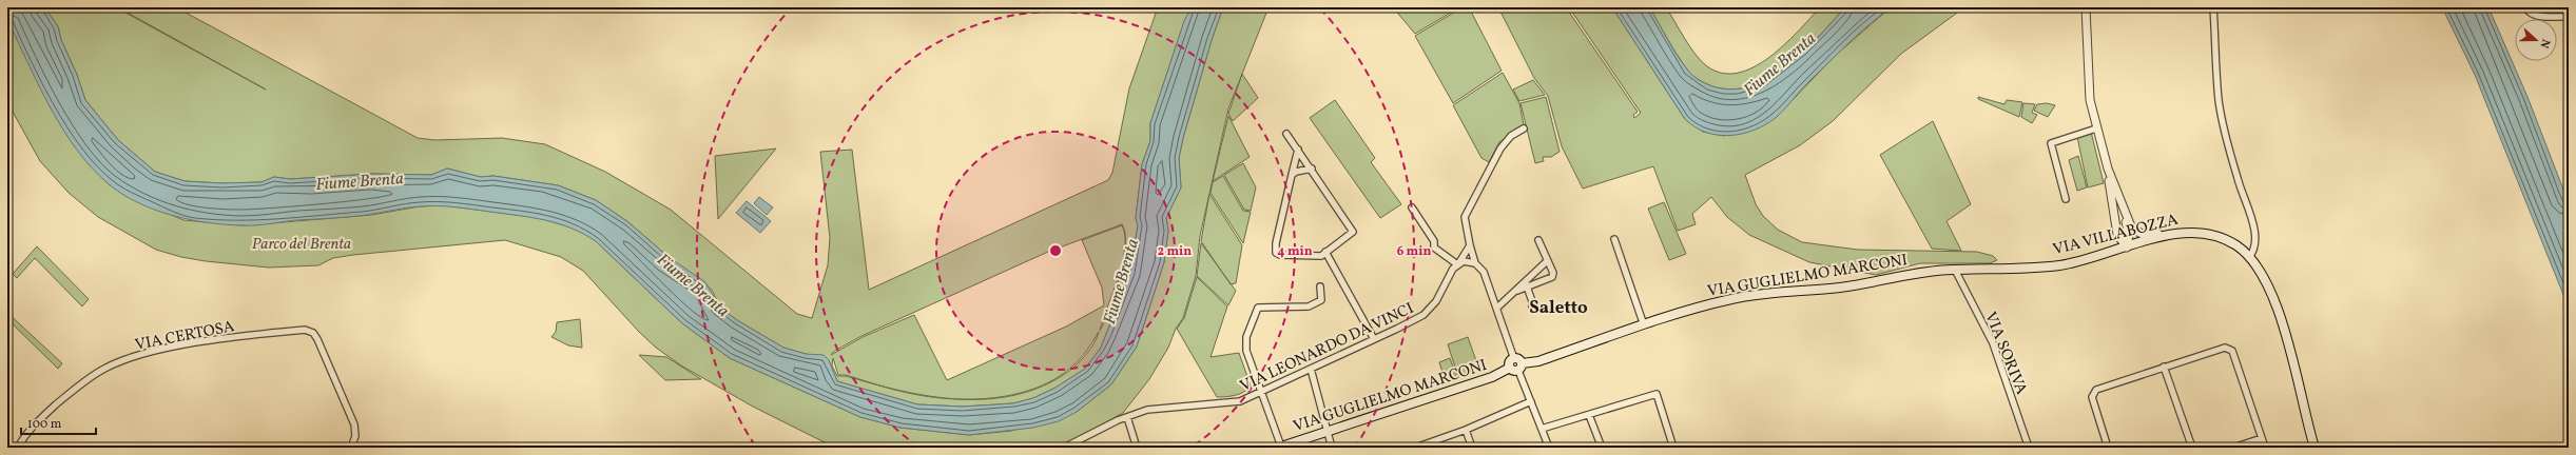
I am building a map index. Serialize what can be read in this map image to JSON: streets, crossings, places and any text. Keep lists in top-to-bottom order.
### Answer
{
  "streets": {
    "main road": ["VIA VILLABOZZA", "VIA GUGLIELMO MARCONI"],
    "street": ["VIA CERTOSA", "VIA LEONARDO DA VINCI", "VIA SORIVA"]
  },
  "crossings": [
    ["VIA VILLABOZZA", "VIA GUGLIELMO MARCONI"],
    ["VIA VILLABOZZA", "VIA SORIVA"],
    ["VIA GUGLIELMO MARCONI", "VIA SORIVA"]
  ],
  "districts": ["Saletto"],
  "water": ["Fiume Brenta"],
  "parks": ["Parco del Brenta"],
  "scale_bar": "100 m",
  "north": "right",
  "rings": ["2 min", "4 min", "6 min"]
}
